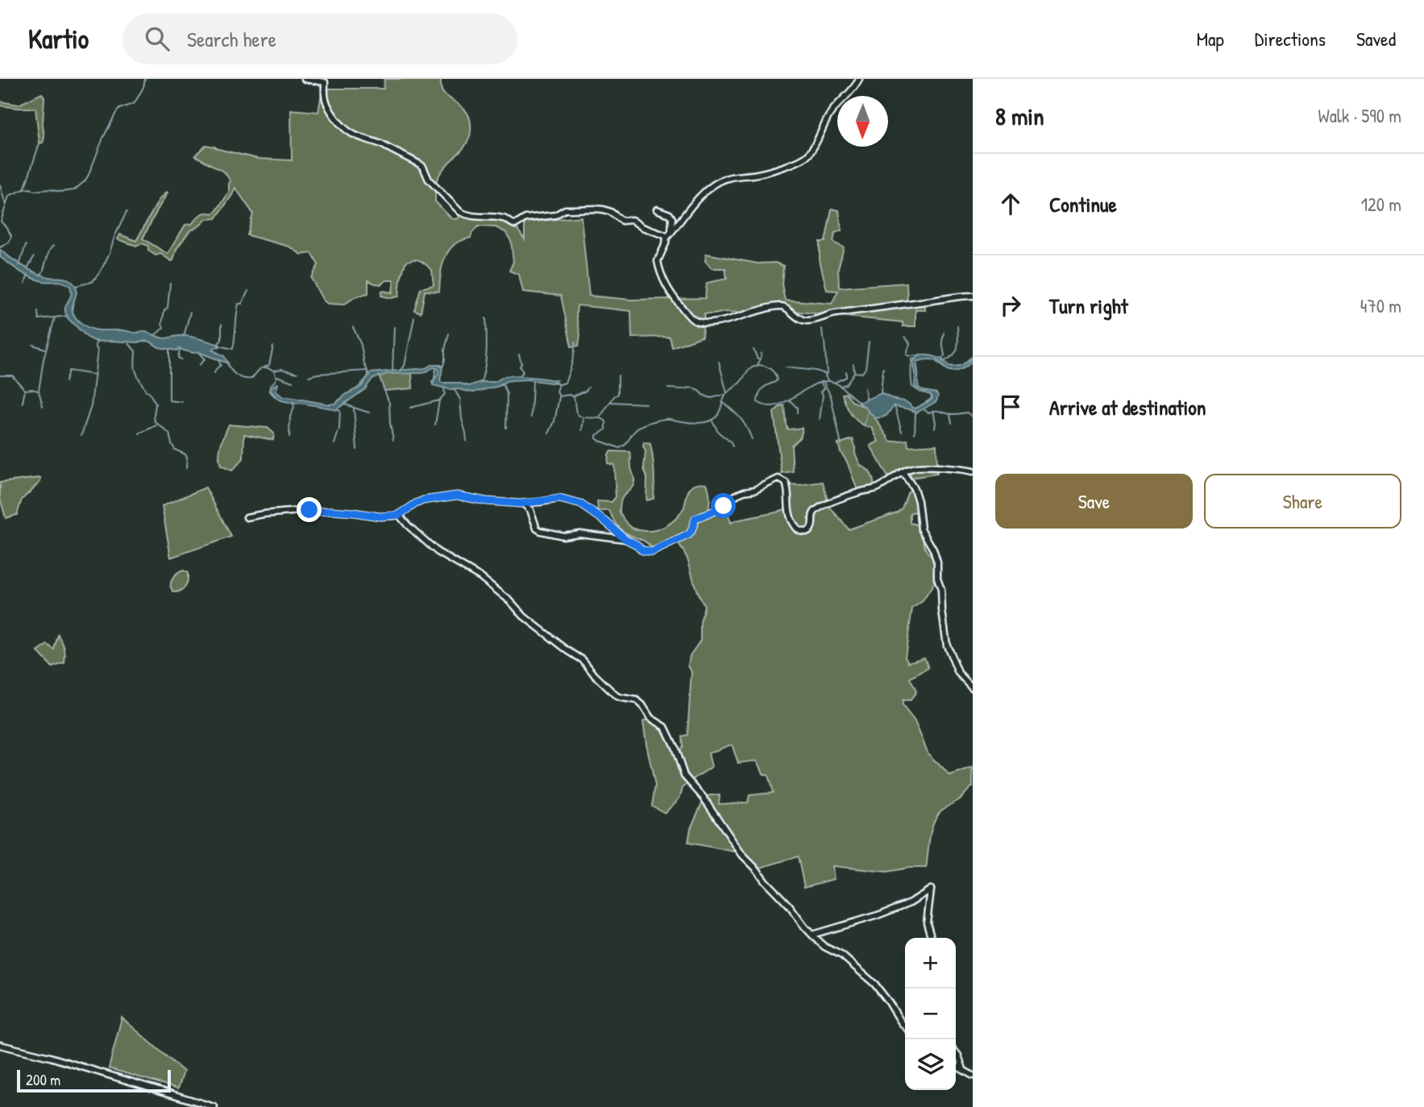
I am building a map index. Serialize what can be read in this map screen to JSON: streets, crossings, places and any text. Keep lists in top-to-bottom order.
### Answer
{
  "scale_bar": "200 m",
  "north": "bottom",
  "page": {
    "header": "Kartio",
    "search": "Search here",
    "nav": ["Map", "Directions", "Saved"],
    "heading": ["8 min", "Walk · 590 m"],
    "list": [
      ["Continue", "120 m"],
      ["Turn right", "470 m"],
      "Arrive at destination"
    ],
    "buttons": ["Save", "Share"],
    "map_buttons": ["+", "−"],
    "scale": "200 m"
  }
}
